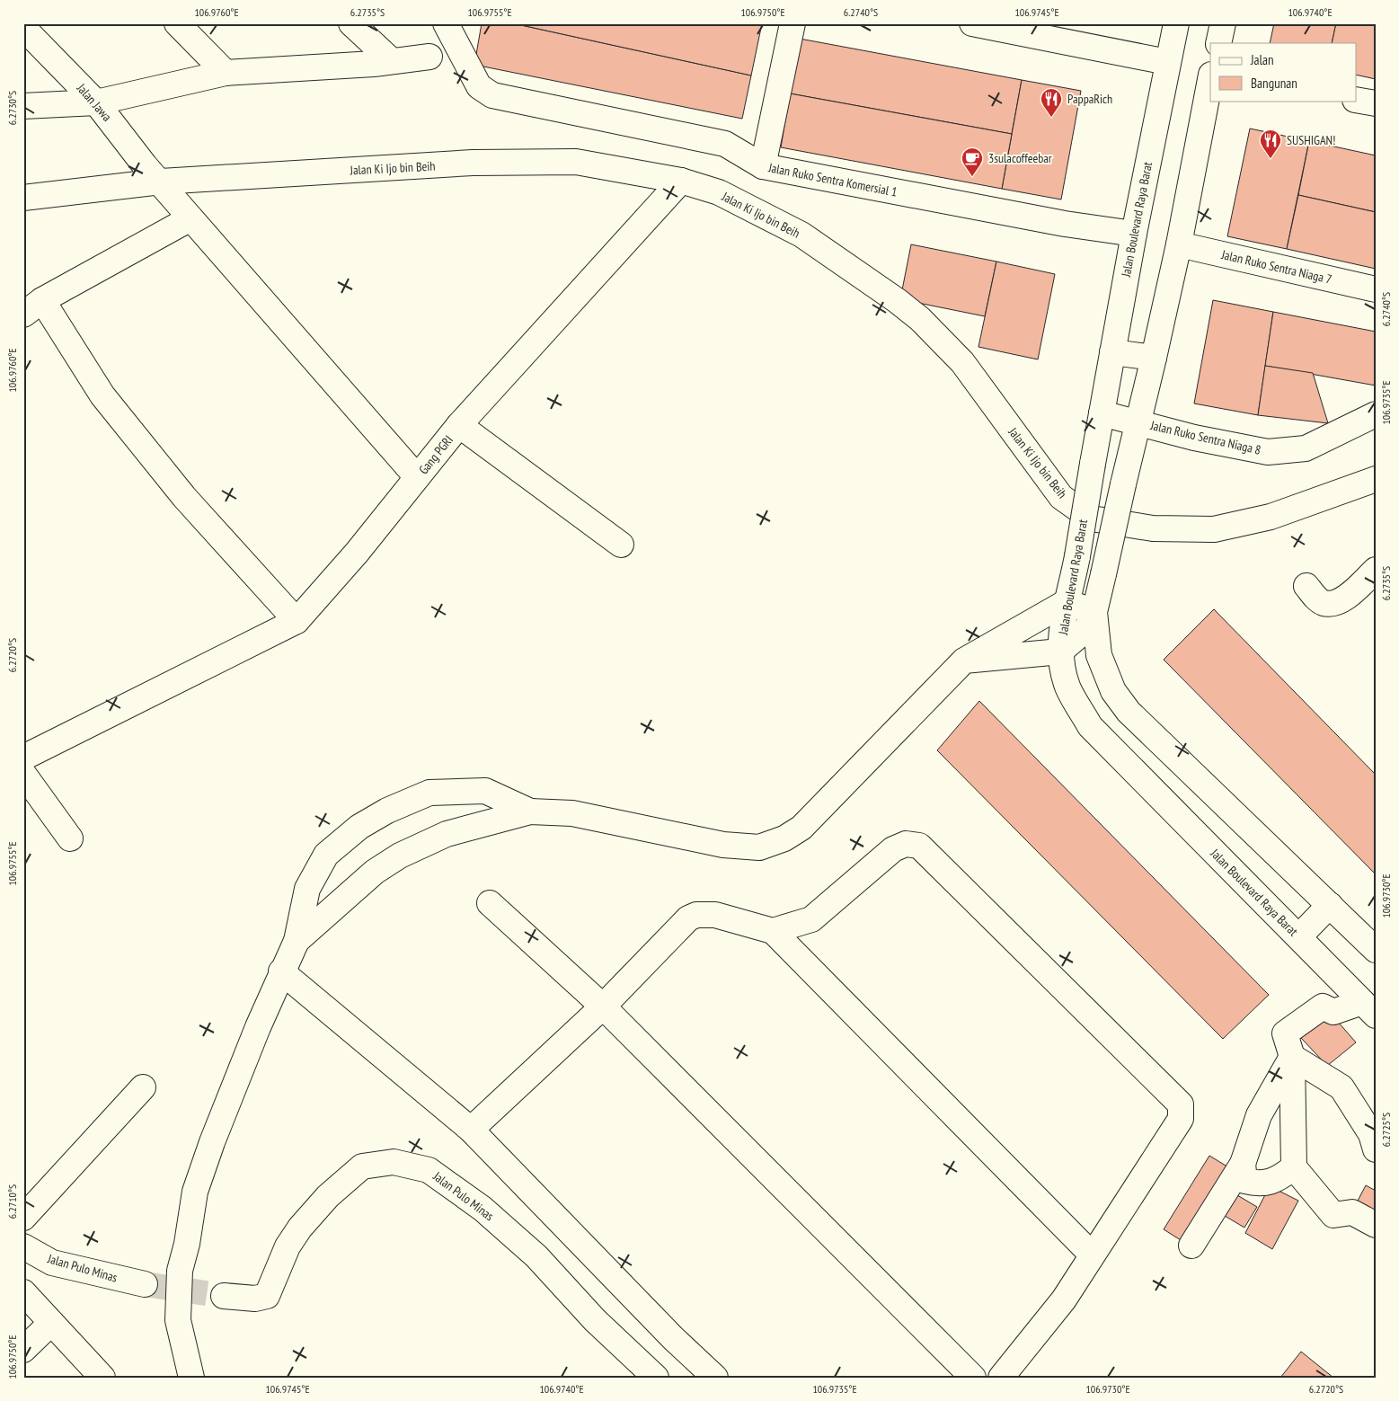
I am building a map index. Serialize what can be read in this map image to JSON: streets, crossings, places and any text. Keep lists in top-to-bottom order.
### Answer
{
  "streets": {
    "street": [
      "Jalan Jawa",
      "Jalan Ki Ijo bin Beih",
      "Jalan Ruko Sentra Komersial 1",
      "Jalan Boulevard Raya Barat",
      "Jalan Ruko Sentra Niaga 7",
      "Jalan Ruko Sentra Niaga 8",
      "Gang PGRI",
      "Jalan Pulo Minas"
    ]
  },
  "crossings": [
    ["Jalan Jawa", "Jalan Ki Ijo bin Beih"],
    ["Jalan Jawa", "Gang PGRI"],
    ["Jalan Ki Ijo bin Beih", "Gang PGRI"],
    ["Jalan Ruko Sentra Komersial 1", "Jalan Boulevard Raya Barat"],
    ["Jalan Boulevard Raya Barat", "Jalan Ruko Sentra Niaga 8"]
  ],
  "places": {
    "restaurant": ["PappaRich", "SUSHIGAN!"],
    "cafe": ["3sulacoffeebar"]
  },
  "legend": ["Jalan", "Bangunan"],
  "coordinates": [
    "106.9760°E",
    "6.2735°S",
    "106.9755°E",
    "106.9750°E",
    "6.2740°S",
    "106.9745°E",
    "106.9740°E",
    "6.2730°S",
    "106.9735°E",
    "6.2720°S",
    "106.9730°E",
    "6.2725°S",
    "6.2710°S"
  ]
}
